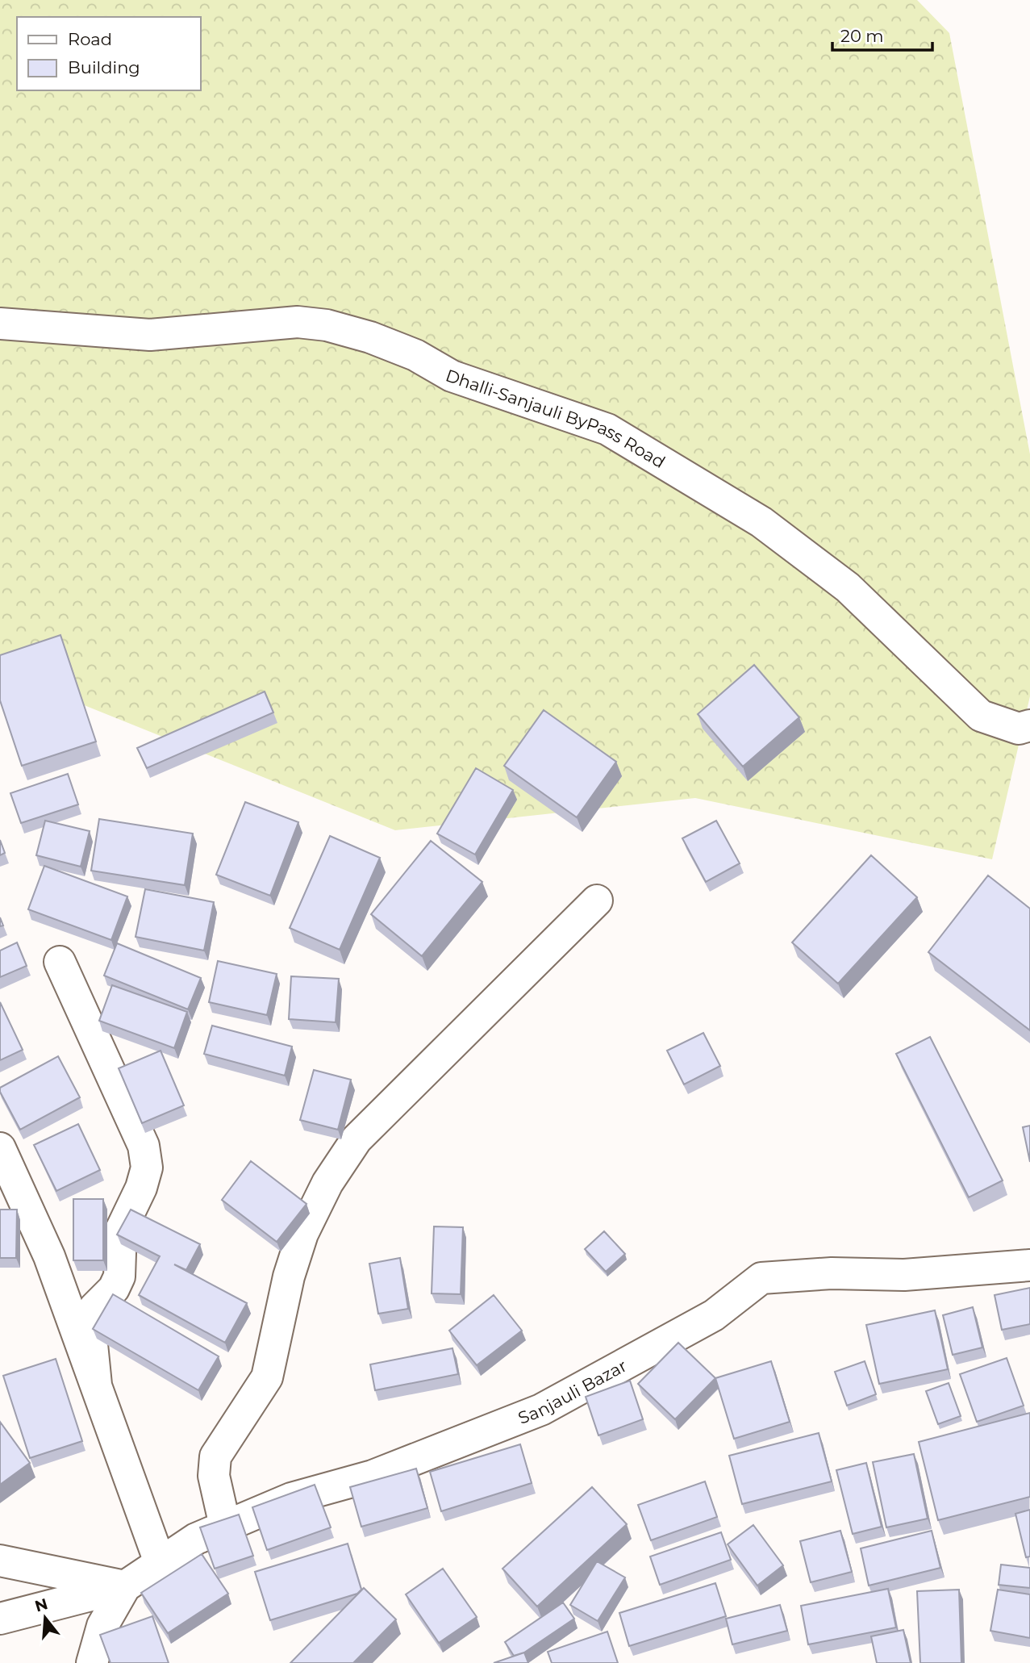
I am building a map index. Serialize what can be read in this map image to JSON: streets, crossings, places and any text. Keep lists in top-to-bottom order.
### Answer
{
  "streets": {
    "main road": ["Dhalli-Sanjauli ByPass Road", "Sanjauli Bazar"]
  },
  "legend": ["Road", "Building"],
  "scale_bar": "20 m",
  "north": "top"
}
